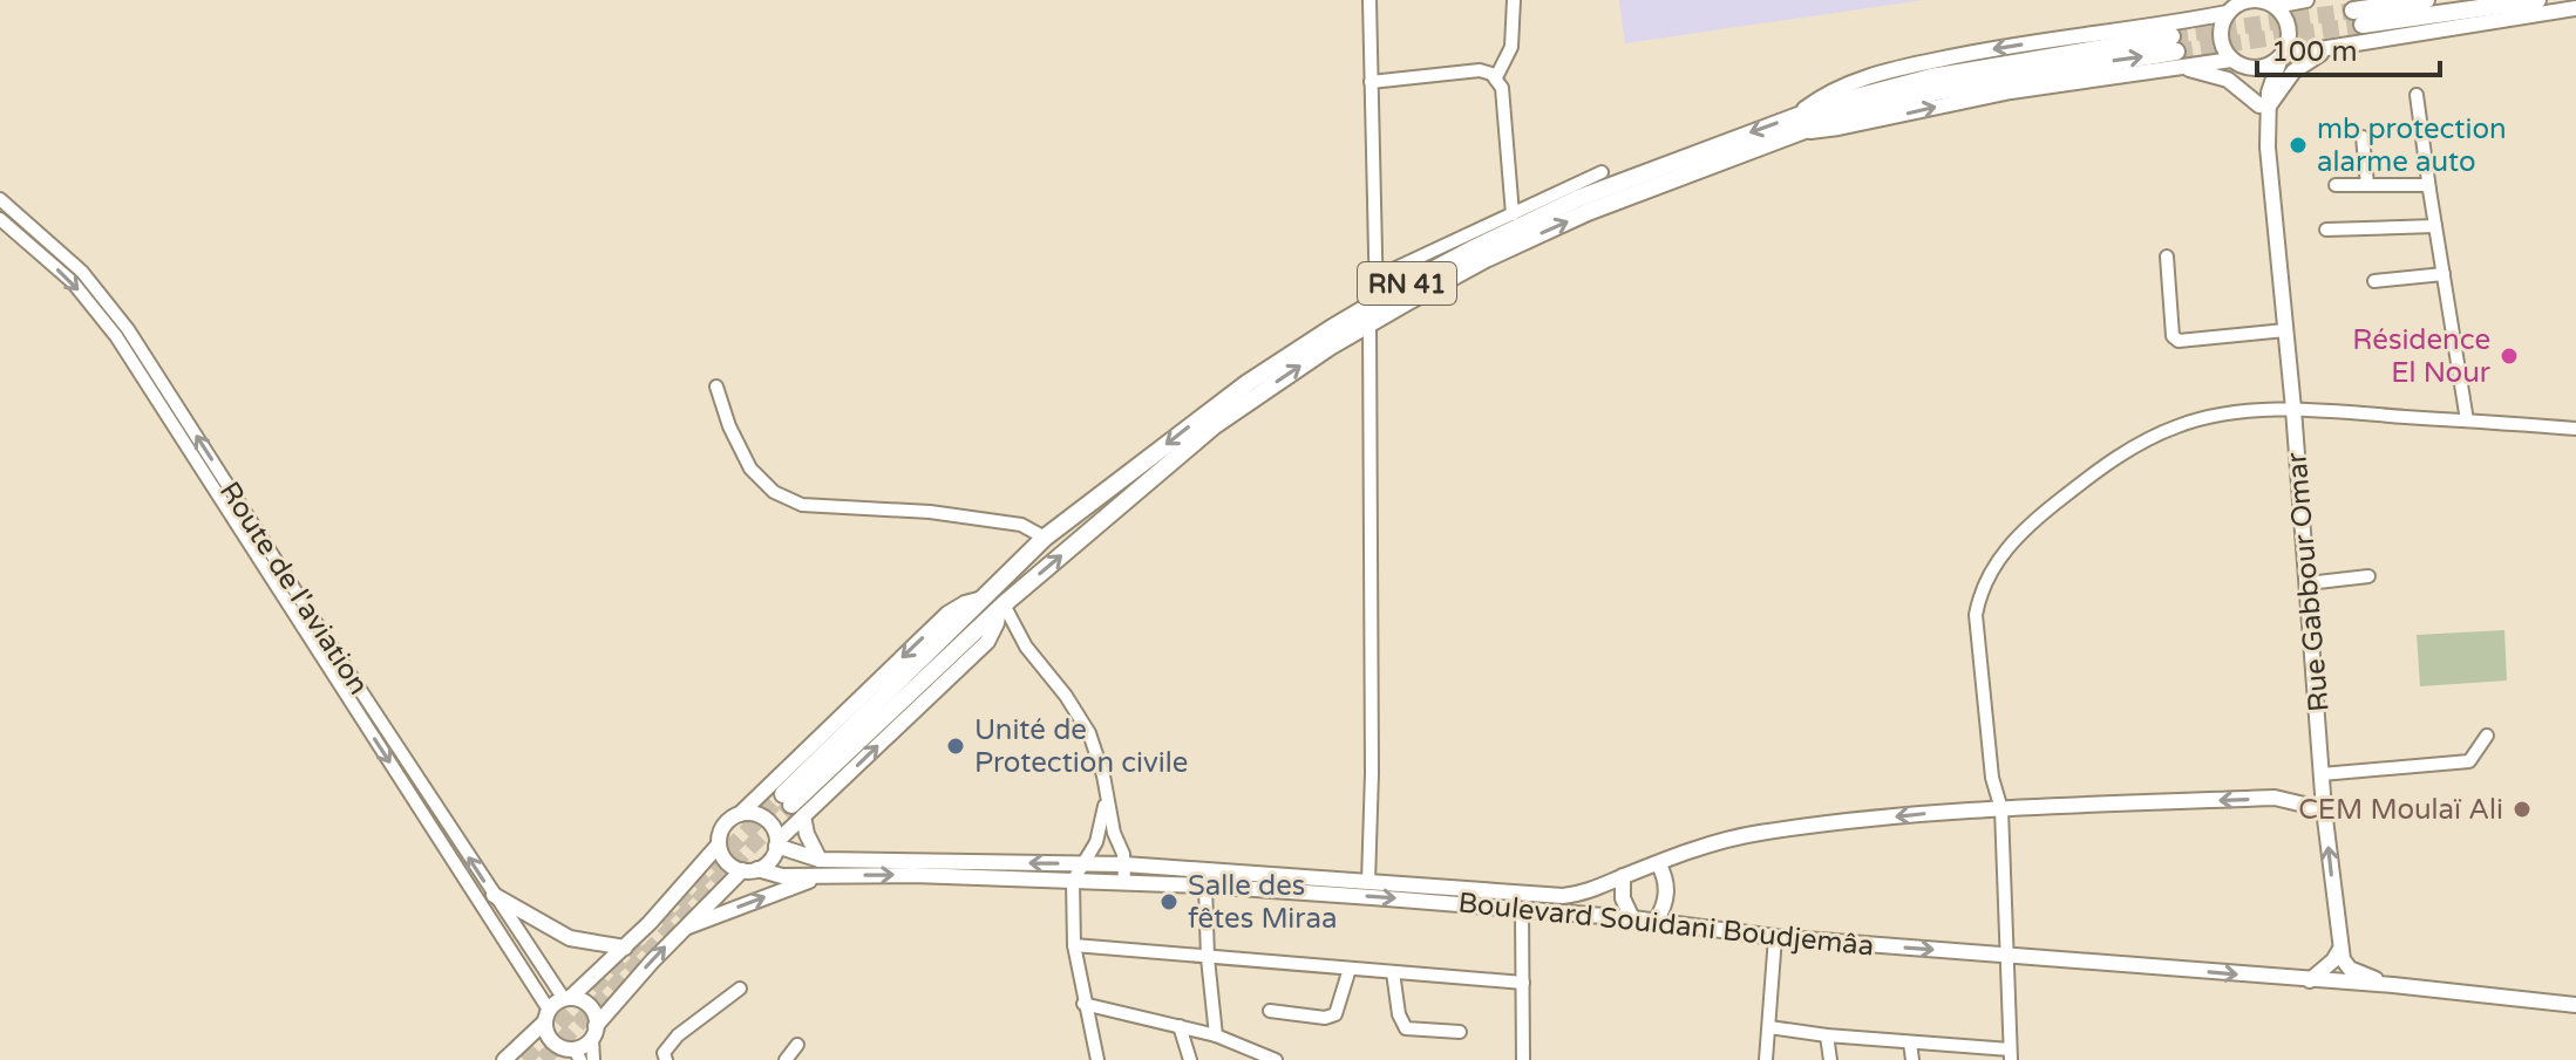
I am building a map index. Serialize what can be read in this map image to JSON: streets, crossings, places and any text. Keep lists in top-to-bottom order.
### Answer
{
  "streets": {
    "highway": ["RN 41"],
    "main road": ["Rue Gabbour Omar", "Boulevard Souidani Boudjemâa"],
    "street": ["Route de l'aviation"]
  },
  "places": [
    "mb protection alarme auto",
    "Résidence El Nour",
    "Unité de Protection civile",
    "CEM Moulaï Ali",
    "Salle des fêtes Miraa"
  ],
  "scale_bar": "100 m"
}
